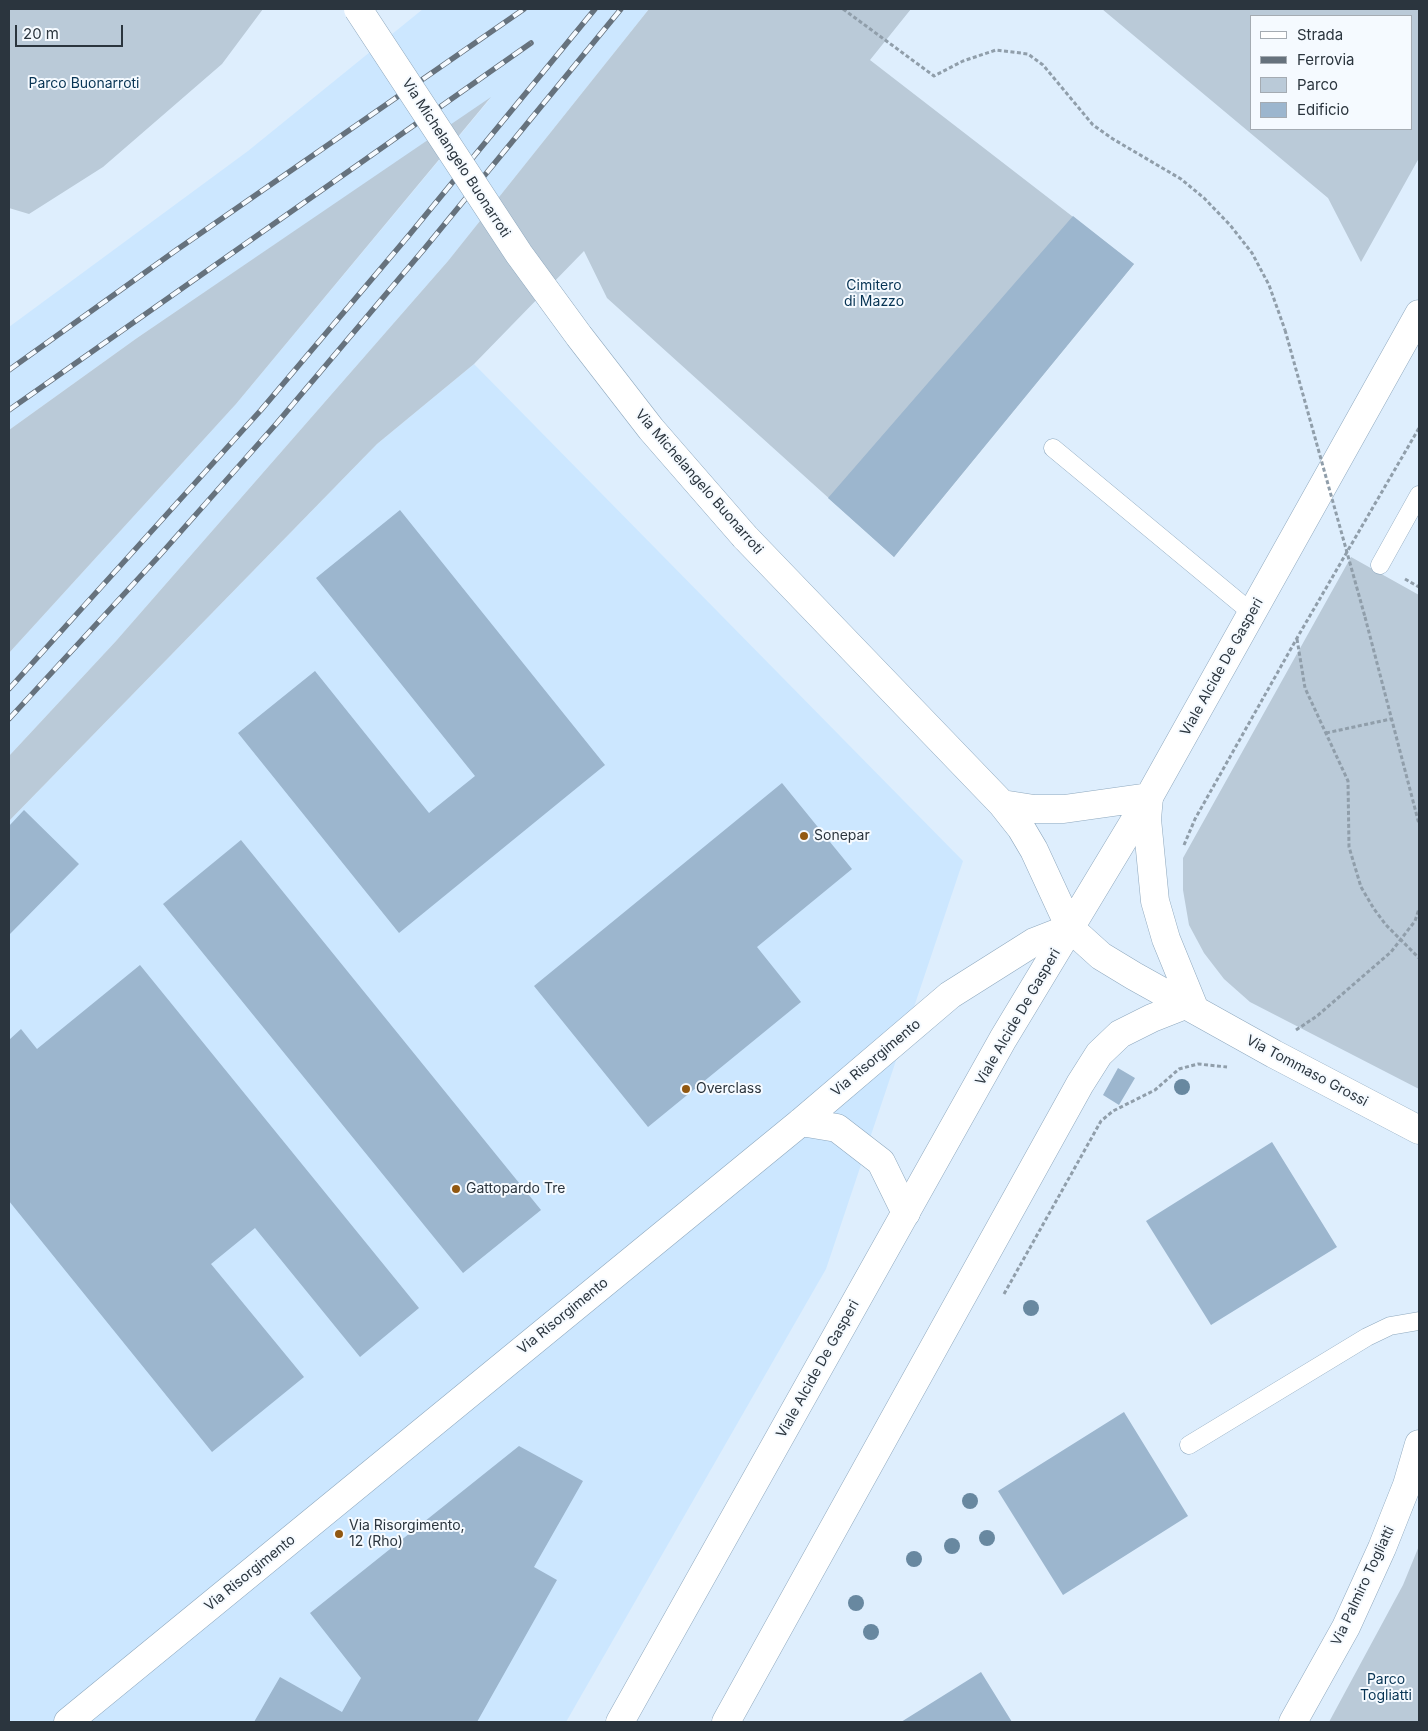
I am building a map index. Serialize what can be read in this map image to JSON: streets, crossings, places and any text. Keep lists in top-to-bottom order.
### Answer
{
  "streets": {
    "street": [
      "Via Michelangelo Buonarroti",
      "Viale Alcide De Gasperi",
      "Via Risorgimento",
      "Via Tommaso Grossi",
      "Via Palmiro Togliatti"
    ]
  },
  "crossings": [
    ["Via Michelangelo Buonarroti", "Viale Alcide De Gasperi"],
    ["Via Michelangelo Buonarroti", "Via Risorgimento"],
    ["Via Michelangelo Buonarroti", "Via Tommaso Grossi"],
    ["Viale Alcide De Gasperi", "Via Risorgimento"],
    ["Viale Alcide De Gasperi", "Via Tommaso Grossi"],
    ["Via Risorgimento", "Via Tommaso Grossi"]
  ],
  "parks": ["Parco Buonarroti", "Cimitero di Mazzo", "Parco Togliatti"],
  "places": [
    "Sonepar",
    "Overclass",
    "Gattopardo Tre",
    "Via Risorgimento, 12 (Rho)"
  ],
  "legend": [
    "Strada",
    "Ferrovia",
    "Parco",
    "Edificio"
  ],
  "scale_bar": "20 m"
}
